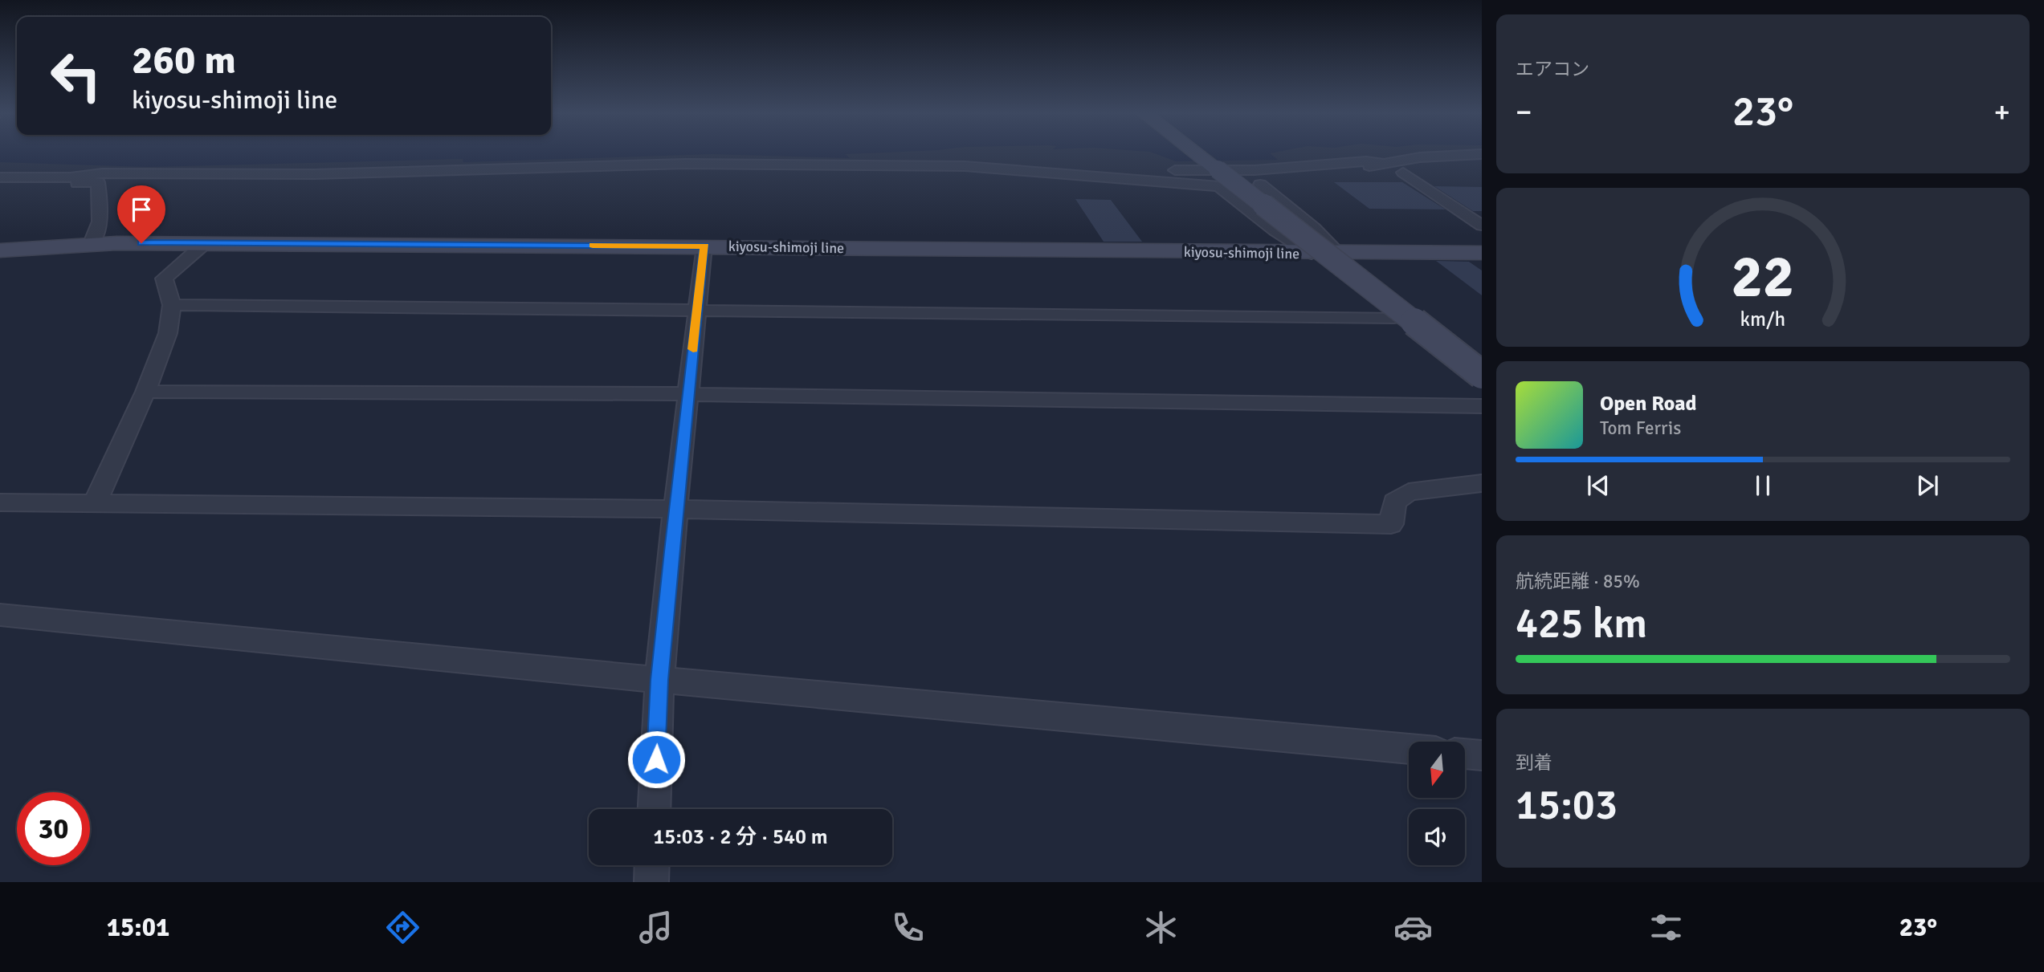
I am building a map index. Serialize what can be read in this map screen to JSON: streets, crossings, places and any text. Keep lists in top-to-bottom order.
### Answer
{
  "streets": {
    "main road": ["kiyosu-shimoji line"]
  },
  "north": "bottom",
  "page": {
    "tile": [
      "エアコン",
      ["航続距離 · 85%", "425 km"],
      ["到着", "15:03"]
    ],
    "turn": ["260 m", "kiyosu-shimoji line"],
    "heat": ["−", "23°", "+"],
    "song": ["Open Road", "Tom Ferris"],
    "limit": "30",
    "trip": "15:03 · 2 分 · 540 m",
    "tabs": ["15:01", "23°"],
    "gauge": ["22", "km/h"]
  }
}
